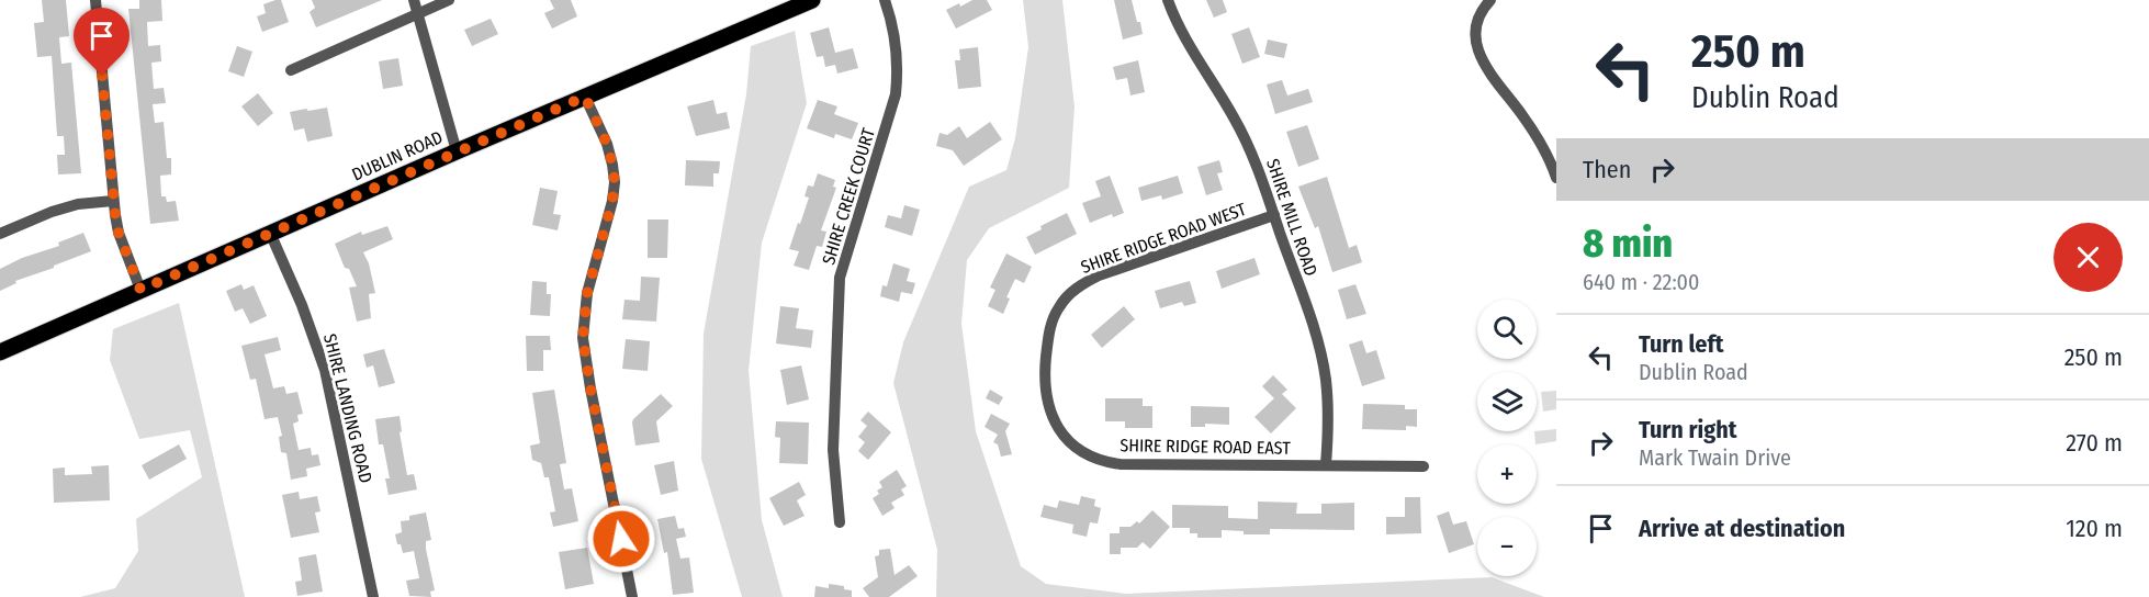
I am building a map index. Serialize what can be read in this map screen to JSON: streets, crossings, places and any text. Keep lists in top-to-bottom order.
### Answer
{
  "streets": {
    "main road": ["DUBLIN ROAD"],
    "street": [
      "SHIRE CREEK COURT",
      "SHIRE MILL ROAD",
      "SHIRE RIDGE ROAD WEST",
      "SHIRE LANDING ROAD",
      "SHIRE RIDGE ROAD EAST"
    ]
  },
  "crossings": [
    ["DUBLIN ROAD", "SHIRE LANDING ROAD"],
    ["SHIRE MILL ROAD", "SHIRE RIDGE ROAD WEST"],
    ["SHIRE MILL ROAD", "SHIRE RIDGE ROAD EAST"],
    ["SHIRE RIDGE ROAD WEST", "SHIRE RIDGE ROAD EAST"]
  ],
  "page": {
    "turn": ["250 m", "Dublin Road"],
    "then": "Then",
    "heading": ["8 min", "640 m · 22:00"],
    "map_buttons": ["+", "−"],
    "list": [
      {
        "name": "Turn left",
        "note": "Dublin Road",
        "value": "250 m"
      },
      {
        "name": "Turn right",
        "note": "Mark Twain Drive",
        "value": "270 m"
      },
      {
        "name": "Arrive at destination",
        "value": "120 m"
      }
    ]
  }
}
